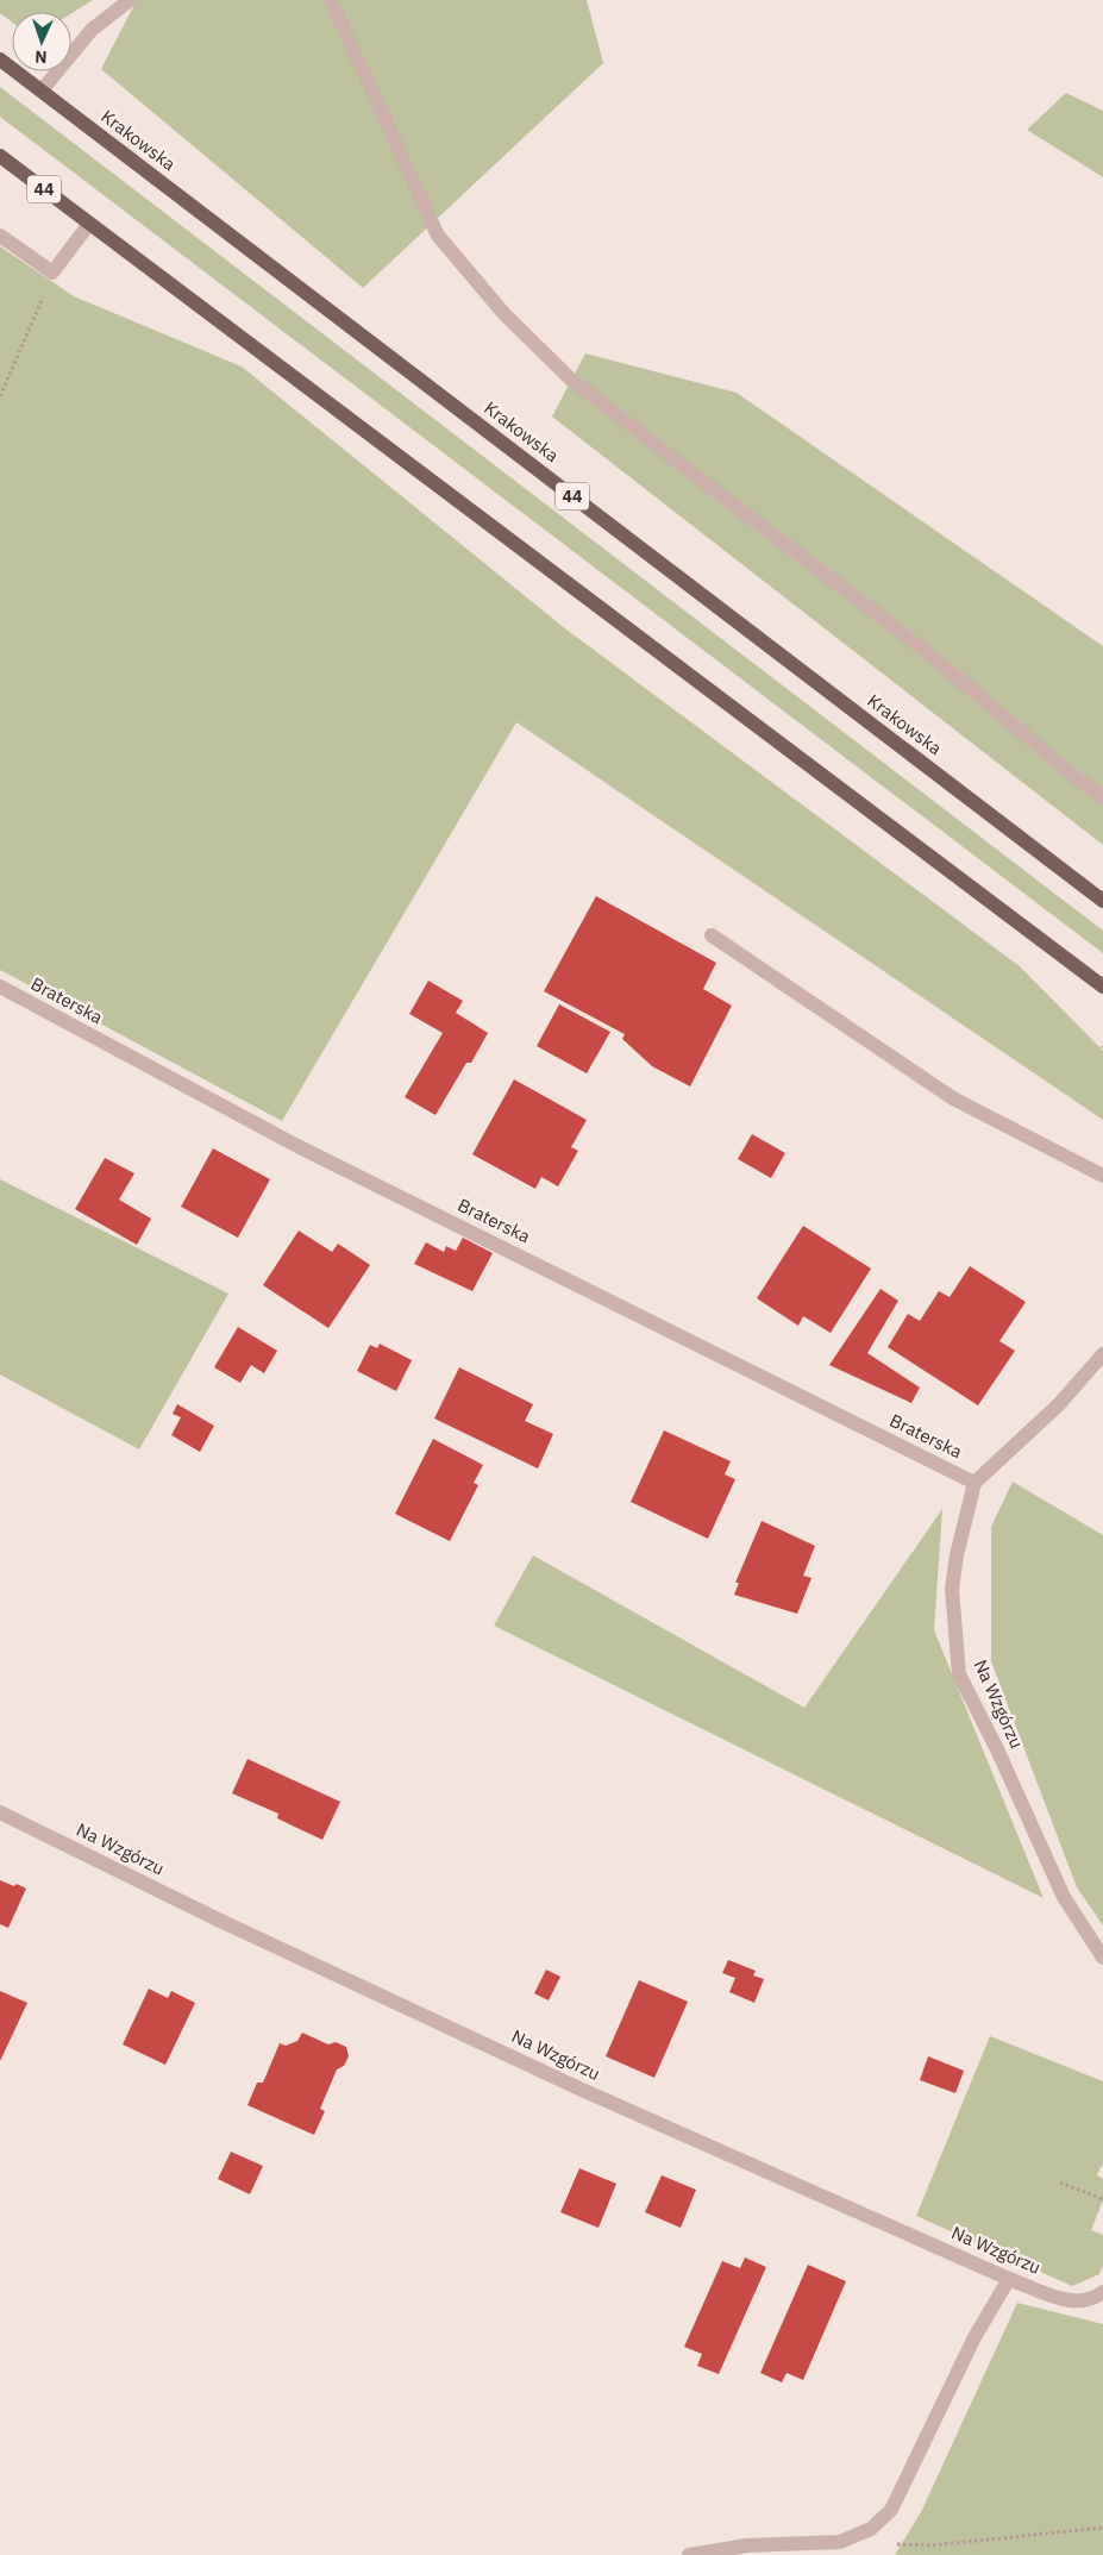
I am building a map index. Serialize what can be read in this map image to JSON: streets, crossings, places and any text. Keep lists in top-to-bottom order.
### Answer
{
  "streets": {
    "main road": ["Krakowska", "44"],
    "street": ["Braterska", "Na Wzgórzu"]
  },
  "crossings": [
    ["Braterska", "Na Wzgórzu"]
  ],
  "north": "bottom"
}
